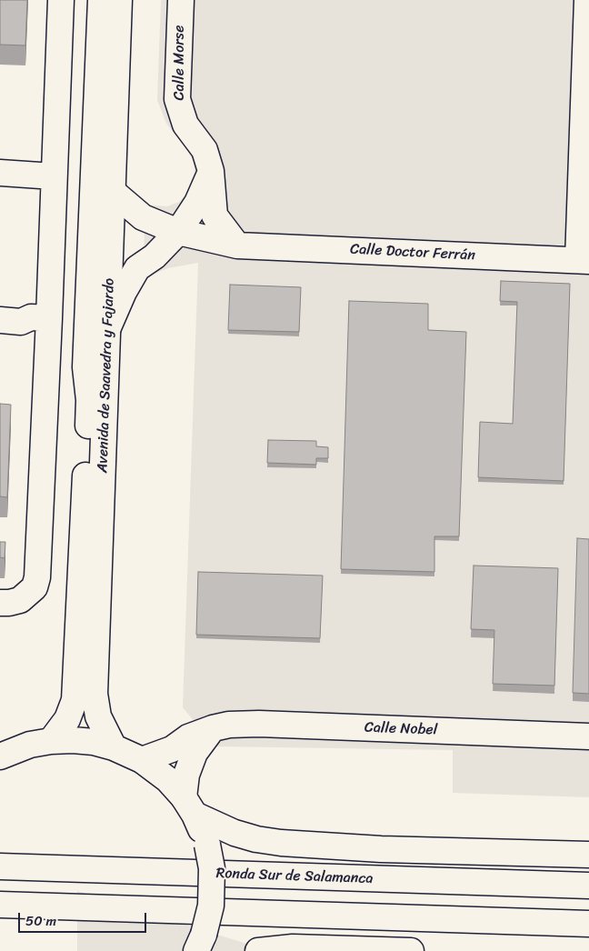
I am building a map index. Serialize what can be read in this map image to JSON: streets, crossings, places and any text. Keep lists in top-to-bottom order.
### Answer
{
  "streets": {
    "main road": [
      "Calle Morse",
      "Calle Doctor Ferrán",
      "Avenida de Saavedra y Fajardo",
      "Calle Nobel",
      "Ronda Sur de Salamanca"
    ]
  },
  "crossings": [
    ["Calle Morse", "Calle Doctor Ferrán"],
    ["Calle Doctor Ferrán", "Avenida de Saavedra y Fajardo"]
  ],
  "scale_bar": "50 m"
}
